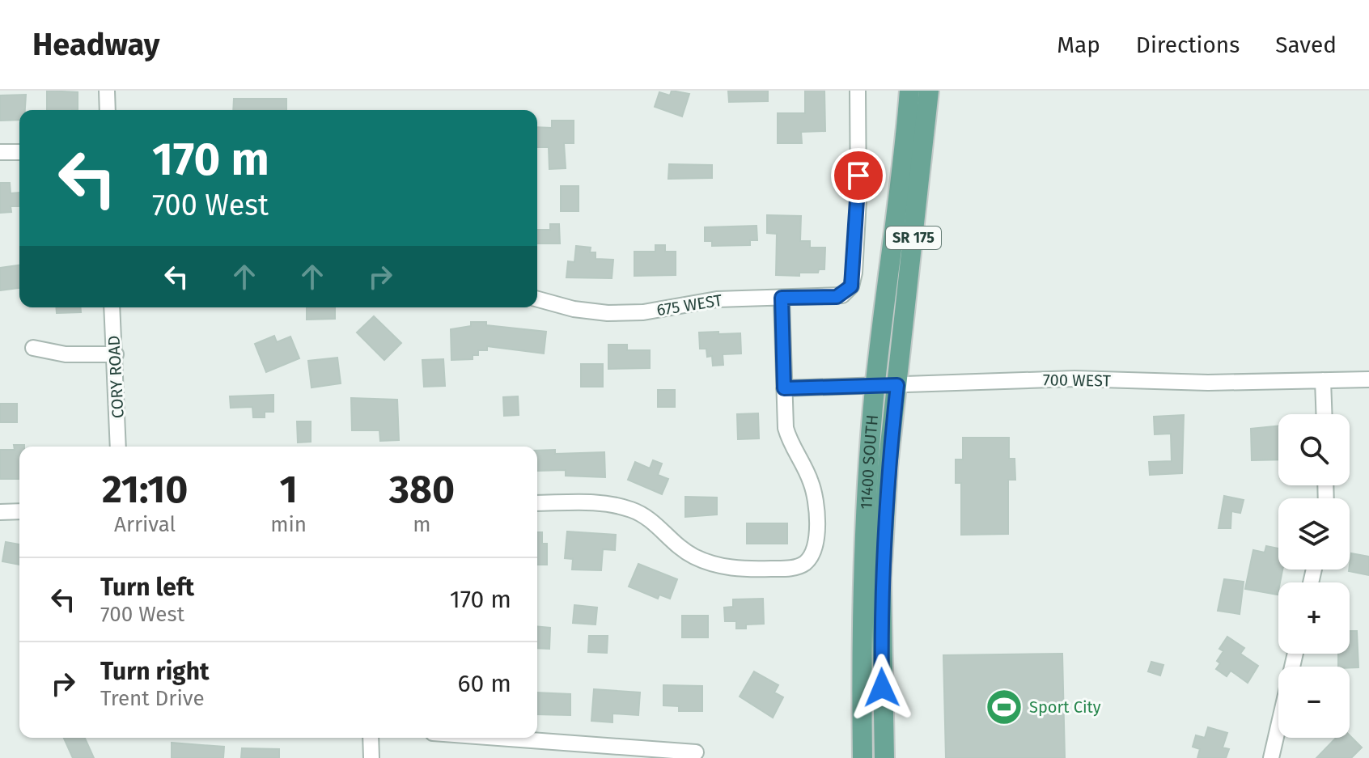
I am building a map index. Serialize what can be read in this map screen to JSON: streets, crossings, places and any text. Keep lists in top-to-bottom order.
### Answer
{
  "streets": {
    "main road": ["SR 175", "11400 SOUTH"],
    "street": ["675 WEST", "CORY ROAD", "700 WEST"]
  },
  "crossings": [
    ["700 WEST", "11400 SOUTH"]
  ],
  "places": {
    "sports": ["Sport City"]
  },
  "page": {
    "header": "Headway",
    "nav": ["Map", "Directions", "Saved"],
    "turn": ["170 m", "700 West"],
    "map_buttons": ["+", "−"],
    "eta": [
      "21:10",
      "Arrival",
      "1",
      "min",
      "380",
      "m"
    ],
    "list": [
      {
        "name": "Turn left",
        "note": "700 West",
        "value": "170 m"
      },
      {
        "name": "Turn right",
        "note": "Trent Drive",
        "value": "60 m"
      }
    ]
  }
}
